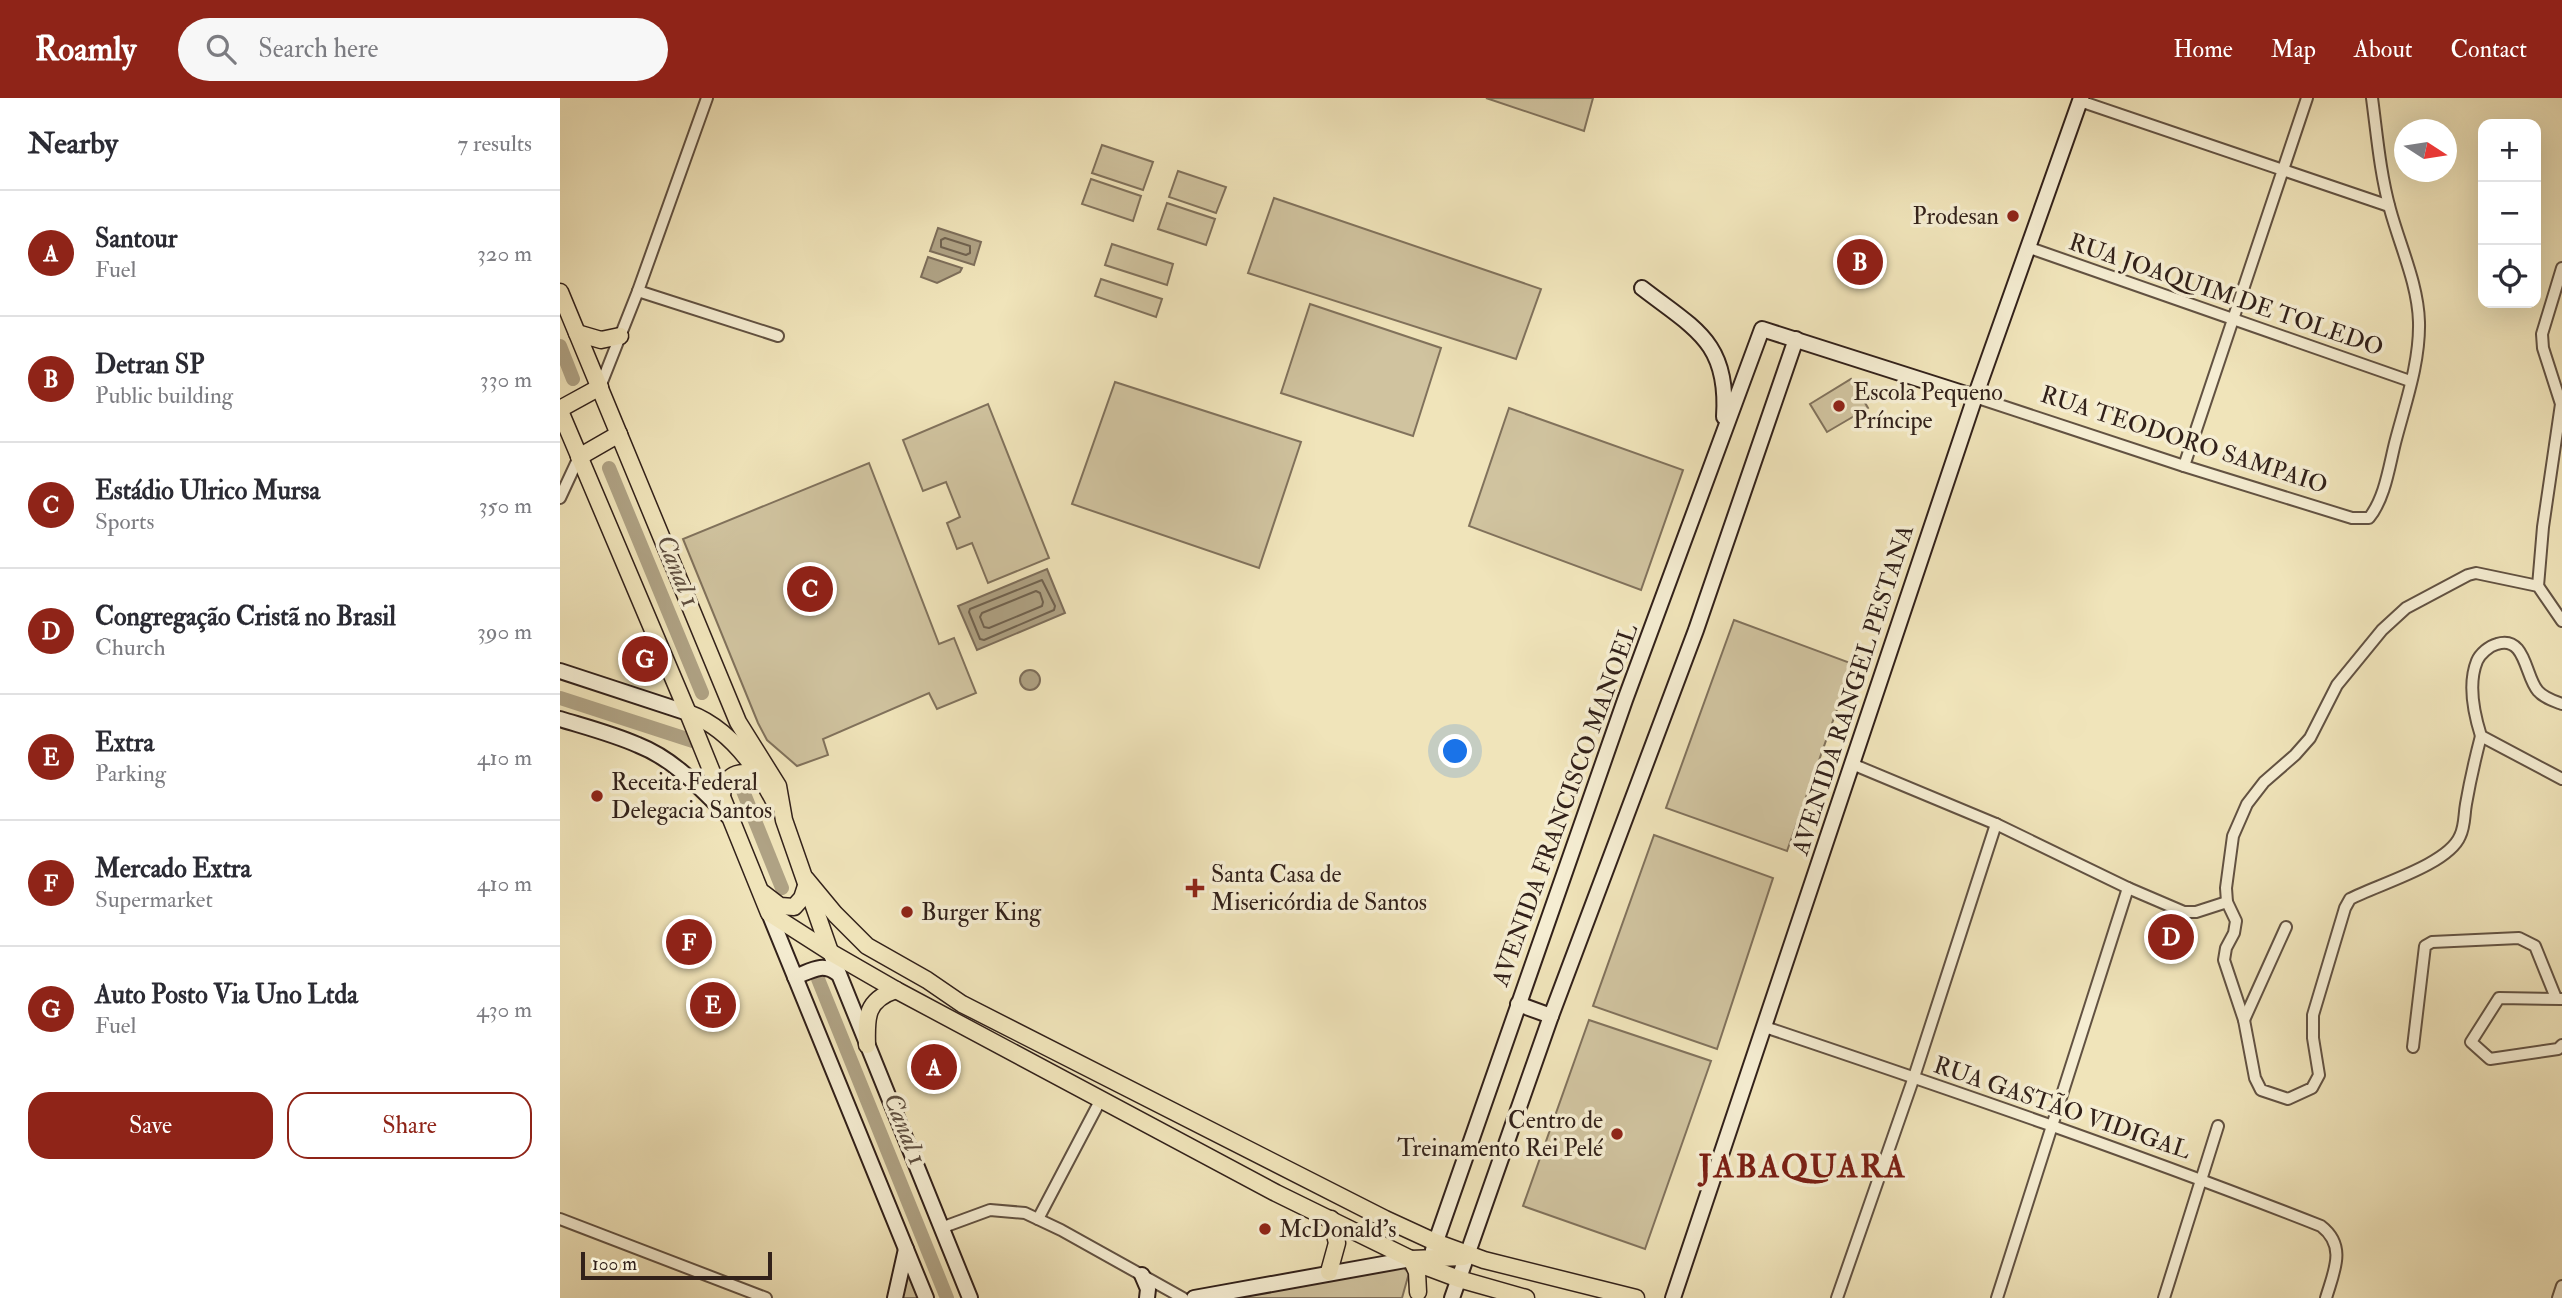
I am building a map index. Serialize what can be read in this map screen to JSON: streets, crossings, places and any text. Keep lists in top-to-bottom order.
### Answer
{
  "streets": {
    "street": [
      "RUA JOAQUIM DE TOLEDO",
      "RUA TEODORO SAMPAIO",
      "AVENIDA RANGEL PESTANA",
      "AVENIDA FRANCISCO MANOEL",
      "RUA GASTÃO VIDIGAL"
    ]
  },
  "crossings": [
    ["RUA JOAQUIM DE TOLEDO", "RUA TEODORO SAMPAIO"],
    ["RUA JOAQUIM DE TOLEDO", "AVENIDA RANGEL PESTANA"],
    ["RUA TEODORO SAMPAIO", "AVENIDA RANGEL PESTANA"],
    ["RUA TEODORO SAMPAIO", "AVENIDA FRANCISCO MANOEL"],
    ["AVENIDA RANGEL PESTANA", "RUA GASTÃO VIDIGAL"]
  ],
  "districts": ["JABAQUARA"],
  "water": ["Canal 1"],
  "places": {
    "other": [
      "Prodesan",
      "Escola Pequeno Príncipe",
      "Receita Federal Delegacia Santos",
      "Burger King",
      "Centro de Treinamento Rei Pelé",
      "McDonald's"
    ],
    "health": ["Santa Casa de Misericórdia de Santos"]
  },
  "scale_bar": "100 m",
  "north": "right",
  "page": {
    "header": "Roamly",
    "search": "Search here",
    "nav": [
      "Home",
      "Map",
      "About",
      "Contact"
    ],
    "heading": ["Nearby", "7 results"],
    "map_buttons": ["+", "−"],
    "list": [
      {
        "mark": "A",
        "name": "Santour",
        "note": "Fuel",
        "value": "320 m"
      },
      {
        "mark": "B",
        "name": "Detran SP",
        "note": "Public building",
        "value": "330 m"
      },
      {
        "mark": "C",
        "name": "Estádio Ulrico Mursa",
        "note": "Sports",
        "value": "350 m"
      },
      {
        "mark": "D",
        "name": "Congregação Cristã no Brasil",
        "note": "Church",
        "value": "390 m"
      },
      {
        "mark": "E",
        "name": "Extra",
        "note": "Parking",
        "value": "410 m"
      },
      {
        "mark": "F",
        "name": "Mercado Extra",
        "note": "Supermarket",
        "value": "410 m"
      },
      {
        "mark": "G",
        "name": "Auto Posto Via Uno Ltda",
        "note": "Fuel",
        "value": "430 m"
      }
    ],
    "pins": [
      "B",
      "C",
      "G",
      "D",
      "F",
      "E",
      "A"
    ],
    "buttons": ["Save", "Share"],
    "scale": "100 m"
  }
}
